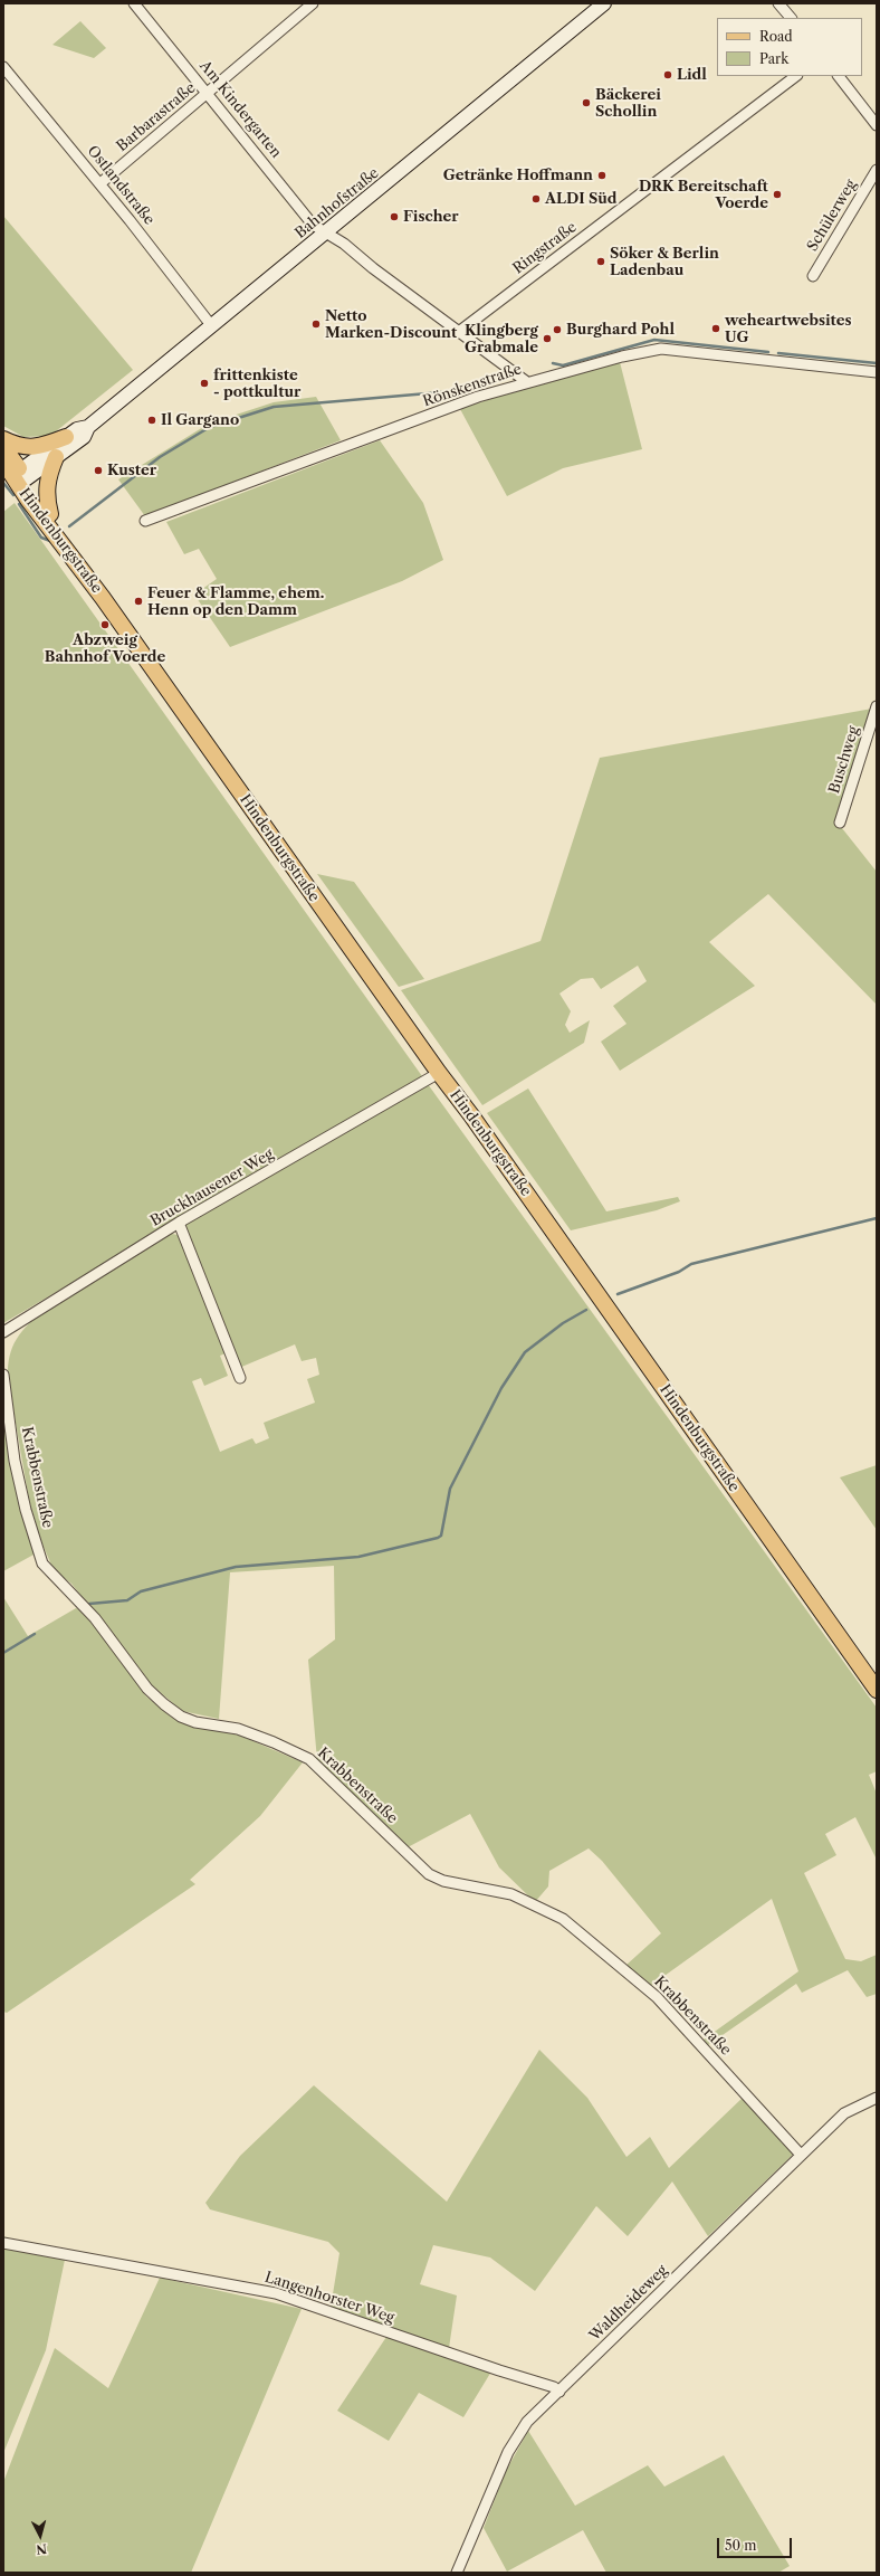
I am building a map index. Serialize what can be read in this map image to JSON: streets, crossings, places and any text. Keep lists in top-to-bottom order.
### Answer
{
  "streets": {
    "main road": ["Hindenburgstraße"],
    "street": [
      "Am Kindergarten",
      "Barbarastraße",
      "Ostlandstraße",
      "Bahnhofstraße",
      "Schülerweg",
      "Ringstraße",
      "Rönskenstraße",
      "Buschweg",
      "Bruckhausener Weg",
      "Krabbenstraße",
      "Langenhorster Weg",
      "Waldheideweg"
    ]
  },
  "crossings": [
    ["Am Kindergarten", "Barbarastraße"],
    ["Am Kindergarten", "Bahnhofstraße"],
    ["Barbarastraße", "Ostlandstraße"],
    ["Ostlandstraße", "Bahnhofstraße"],
    ["Bahnhofstraße", "Hindenburgstraße"],
    ["Hindenburgstraße", "Bruckhausener Weg"],
    ["Krabbenstraße", "Waldheideweg"],
    ["Langenhorster Weg", "Waldheideweg"]
  ],
  "places": [
    "Lidl",
    "Bäckerei Schollin",
    "Getränke Hoffmann",
    "DRK Bereitschaft Voerde",
    "ALDI Süd",
    "Fischer",
    "Söker & Berlin Ladenbau",
    "Netto Marken-Discount",
    "weheartwebsites UG",
    "Burghard Pohl",
    "Klingberg Grabmale",
    "frittenkiste - pottkultur",
    "Il Gargano",
    "Kuster",
    "Feuer & Flamme, ehem. Henn op den Damm",
    "Abzweig Bahnhof Voerde"
  ],
  "legend": ["Road", "Park"],
  "scale_bar": "50 m",
  "north": "bottom"
}
